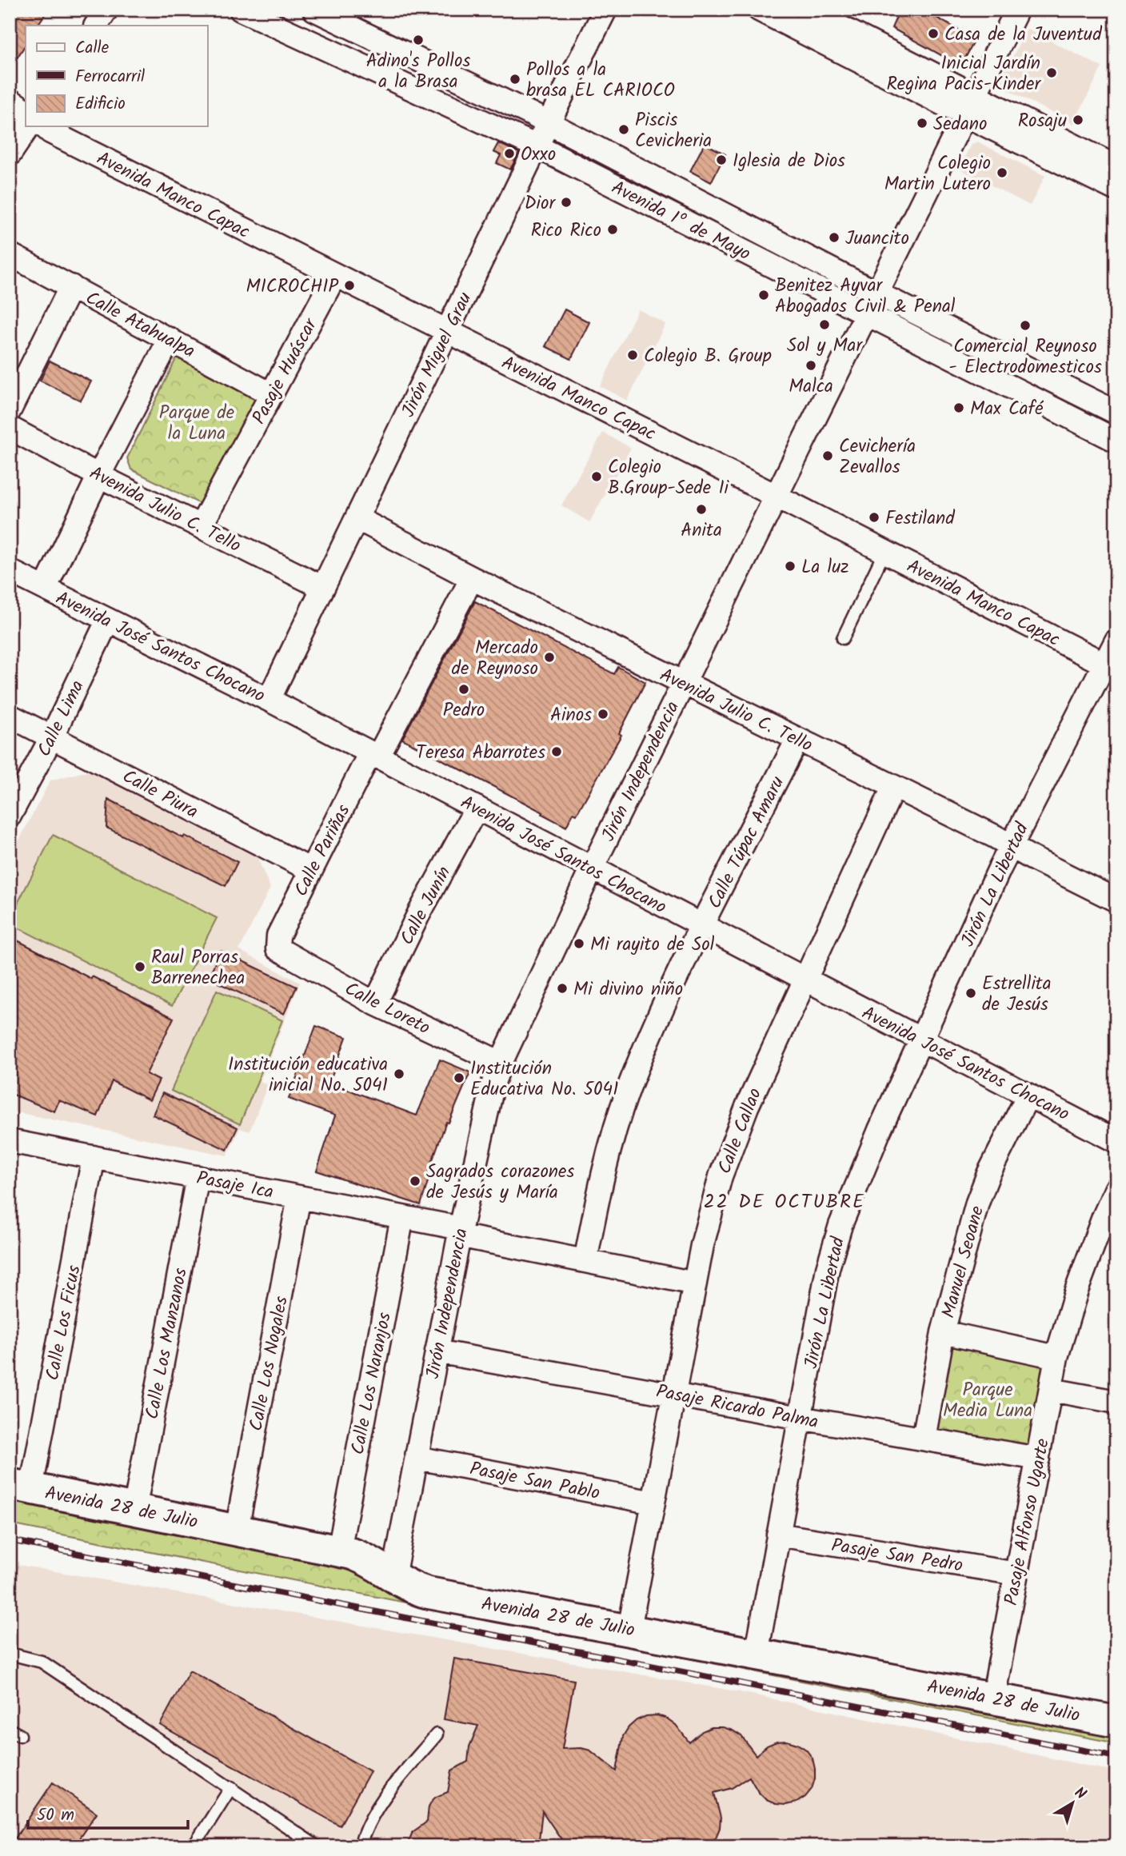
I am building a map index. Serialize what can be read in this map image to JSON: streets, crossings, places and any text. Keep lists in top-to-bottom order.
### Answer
{
  "streets": {
    "street": [
      "Avenida Manco Capac",
      "Avenida 1º de Mayo",
      "Calle Atahualpa",
      "Jirón Miguel Grau",
      "Pasaje Huáscar",
      "Avenida Julio C. Tello",
      "Avenida José Santos Chocano",
      "Calle Lima",
      "Jirón Independencia",
      "Calle Piura",
      "Calle Túpac Amaru",
      "Calle Pariñas",
      "Jirón La Libertad",
      "Calle Junín",
      "Calle Loreto",
      "Calle Callao",
      "Pasaje Ica",
      "Manuel Seoane",
      "Calle Los Ficus",
      "Calle Los Manzanos",
      "Calle Los Nogales",
      "Calle Los Naranjos",
      "Pasaje Ricardo Palma",
      "Pasaje San Pablo",
      "Avenida 28 de Julio",
      "Pasaje Alfonso Ugarte",
      "Pasaje San Pedro"
    ]
  },
  "crossings": [
    ["Avenida Manco Capac", "Jirón Miguel Grau"],
    ["Avenida Manco Capac", "Pasaje Huáscar"],
    ["Avenida Manco Capac", "Jirón Independencia"],
    ["Avenida Manco Capac", "Jirón La Libertad"],
    ["Avenida 1º de Mayo", "Jirón Miguel Grau"],
    ["Avenida 1º de Mayo", "Jirón Independencia"],
    ["Calle Atahualpa", "Pasaje Huáscar"],
    ["Jirón Miguel Grau", "Avenida Julio C. Tello"],
    ["Jirón Miguel Grau", "Avenida José Santos Chocano"],
    ["Pasaje Huáscar", "Avenida Julio C. Tello"],
    ["Avenida Julio C. Tello", "Jirón Independencia"],
    ["Avenida Julio C. Tello", "Calle Túpac Amaru"],
    ["Avenida Julio C. Tello", "Calle Pariñas"],
    ["Avenida Julio C. Tello", "Jirón La Libertad"],
    ["Avenida Julio C. Tello", "Calle Callao"],
    ["Avenida José Santos Chocano", "Calle Lima"],
    ["Avenida José Santos Chocano", "Jirón Independencia"],
    ["Avenida José Santos Chocano", "Calle Túpac Amaru"],
    ["Avenida José Santos Chocano", "Calle Pariñas"],
    ["Avenida José Santos Chocano", "Jirón La Libertad"],
    ["Avenida José Santos Chocano", "Calle Junín"],
    ["Avenida José Santos Chocano", "Calle Callao"],
    ["Avenida José Santos Chocano", "Manuel Seoane"],
    ["Calle Lima", "Calle Piura"],
    ["Jirón Independencia", "Calle Loreto"],
    ["Jirón Independencia", "Pasaje Ica"],
    ["Jirón Independencia", "Pasaje Ricardo Palma"],
    ["Jirón Independencia", "Pasaje San Pablo"],
    ["Jirón Independencia", "Avenida 28 de Julio"],
    ["Calle Piura", "Calle Pariñas"],
    ["Calle Túpac Amaru", "Pasaje Ica"],
    ["Calle Pariñas", "Calle Loreto"],
    ["Jirón La Libertad", "Pasaje Ricardo Palma"],
    ["Jirón La Libertad", "Avenida 28 de Julio"],
    ["Jirón La Libertad", "Pasaje San Pedro"],
    ["Calle Junín", "Calle Loreto"],
    ["Calle Callao", "Pasaje Ica"],
    ["Calle Callao", "Pasaje Ricardo Palma"],
    ["Calle Callao", "Pasaje San Pablo"],
    ["Calle Callao", "Avenida 28 de Julio"],
    ["Pasaje Ica", "Calle Los Ficus"],
    ["Pasaje Ica", "Calle Los Manzanos"],
    ["Pasaje Ica", "Calle Los Nogales"],
    ["Pasaje Ica", "Calle Los Naranjos"],
    ["Manuel Seoane", "Pasaje Ricardo Palma"],
    ["Calle Los Ficus", "Avenida 28 de Julio"],
    ["Calle Los Manzanos", "Avenida 28 de Julio"],
    ["Calle Los Nogales", "Avenida 28 de Julio"],
    ["Calle Los Naranjos", "Avenida 28 de Julio"],
    ["Pasaje Ricardo Palma", "Pasaje Alfonso Ugarte"],
    ["Avenida 28 de Julio", "Pasaje Alfonso Ugarte"],
    ["Pasaje Alfonso Ugarte", "Pasaje San Pedro"]
  ],
  "districts": ["22 DE OCTUBRE"],
  "parks": ["Parque de la Luna", "Parque Media Luna"],
  "places": [
    "Casa de la Juventud",
    "Adino's Pollos a la Brasa",
    "Inicial Jardín Regina Pacis-Kinder",
    "Pollos a la brasa EL CARIOCO",
    "Rosaju",
    "Sedano",
    "Piscis Cevicheria",
    "Oxxo",
    "Iglesia de Dios",
    "Colegio Martin Lutero",
    "Dior",
    "Rico Rico",
    "Juancito",
    "MICROCHIP",
    "Benitez Ayvar Abogados Civil & Penal",
    "Sol y Mar",
    "Comercial Reynoso - Electrodomesticos",
    "Colegio B. Group",
    "Malca",
    "Max Café",
    "Cevichería Zevallos",
    "Colegio B.Group-Sede Ii",
    "Anita",
    "Festiland",
    "La luz",
    "Mercado de Reynoso",
    "Pedro",
    "Ainos",
    "Teresa Abarrotes",
    "Mi rayito de Sol",
    "Raul Porras Barrenechea",
    "Mi divino niño",
    "Estrellita de Jesús",
    "Institución educativa inicial No. 5041",
    "Institución Educativa No. 5041",
    "Sagrados corazones de Jesús y María"
  ],
  "legend": ["Calle", "Ferrocarril", "Edificio"],
  "scale_bar": "50 m",
  "north": "top right"
}
